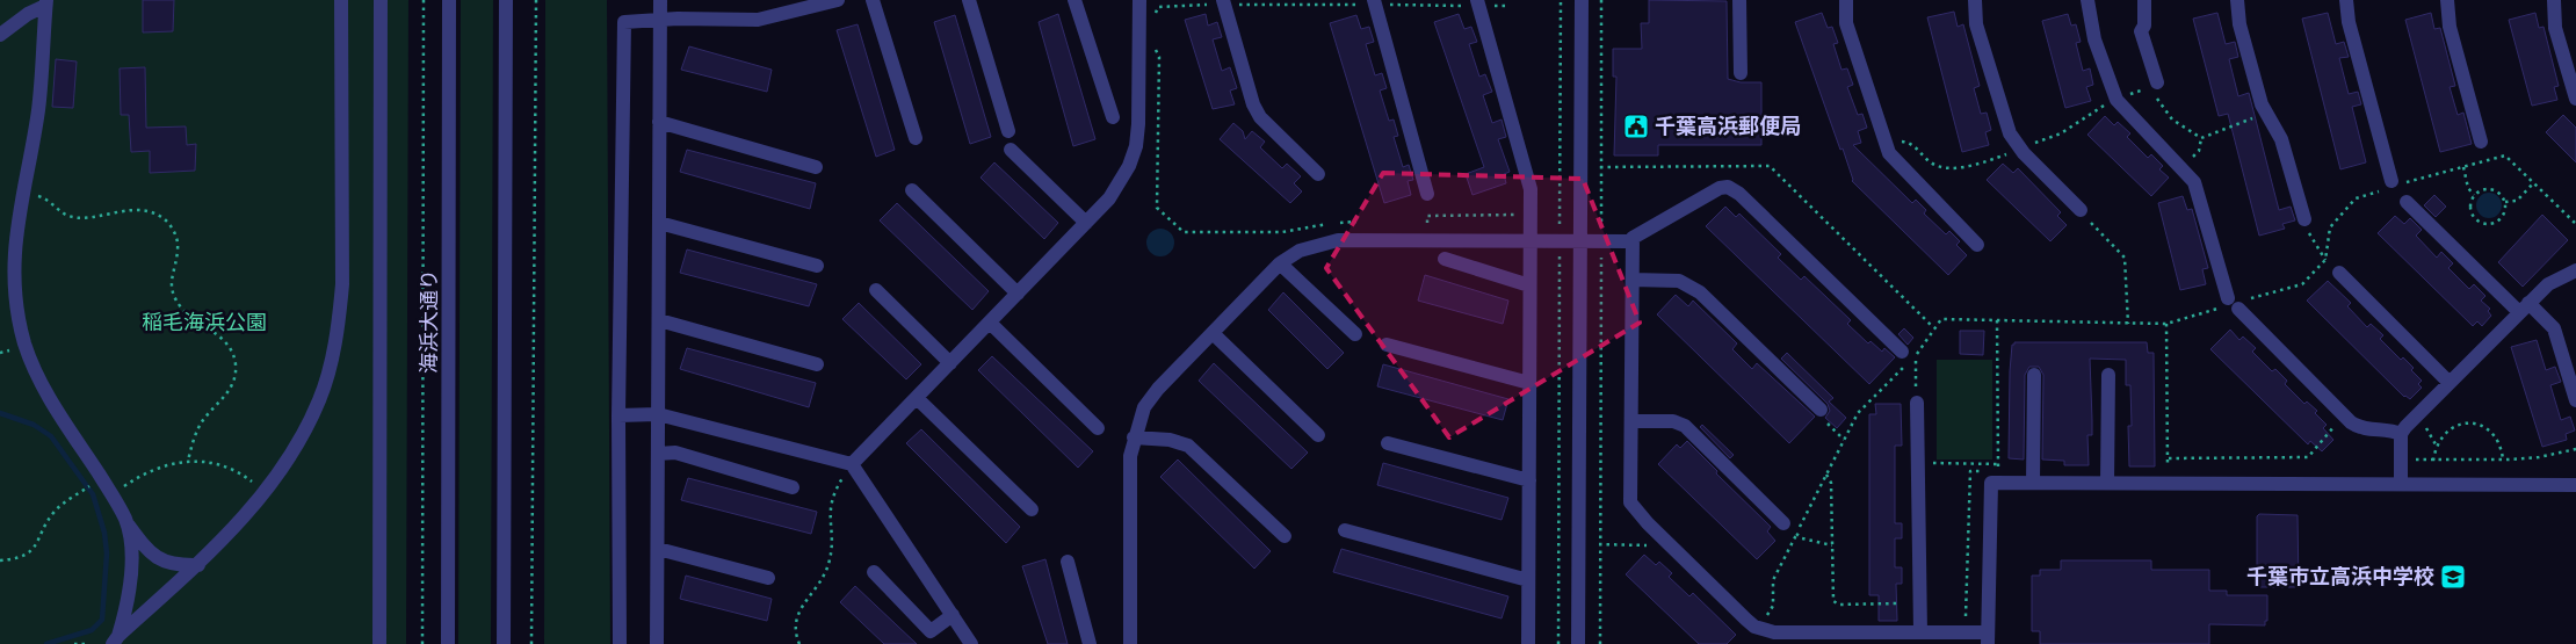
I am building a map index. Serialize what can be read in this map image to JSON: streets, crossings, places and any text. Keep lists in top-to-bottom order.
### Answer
{
  "streets": {
    "street": ["海浜大通り"]
  },
  "parks": ["稲毛海浜公園"],
  "places": {
    "public building": ["千葉高浜郵便局"],
    "school or university": ["千葉市立高浜中学校"]
  }
}
